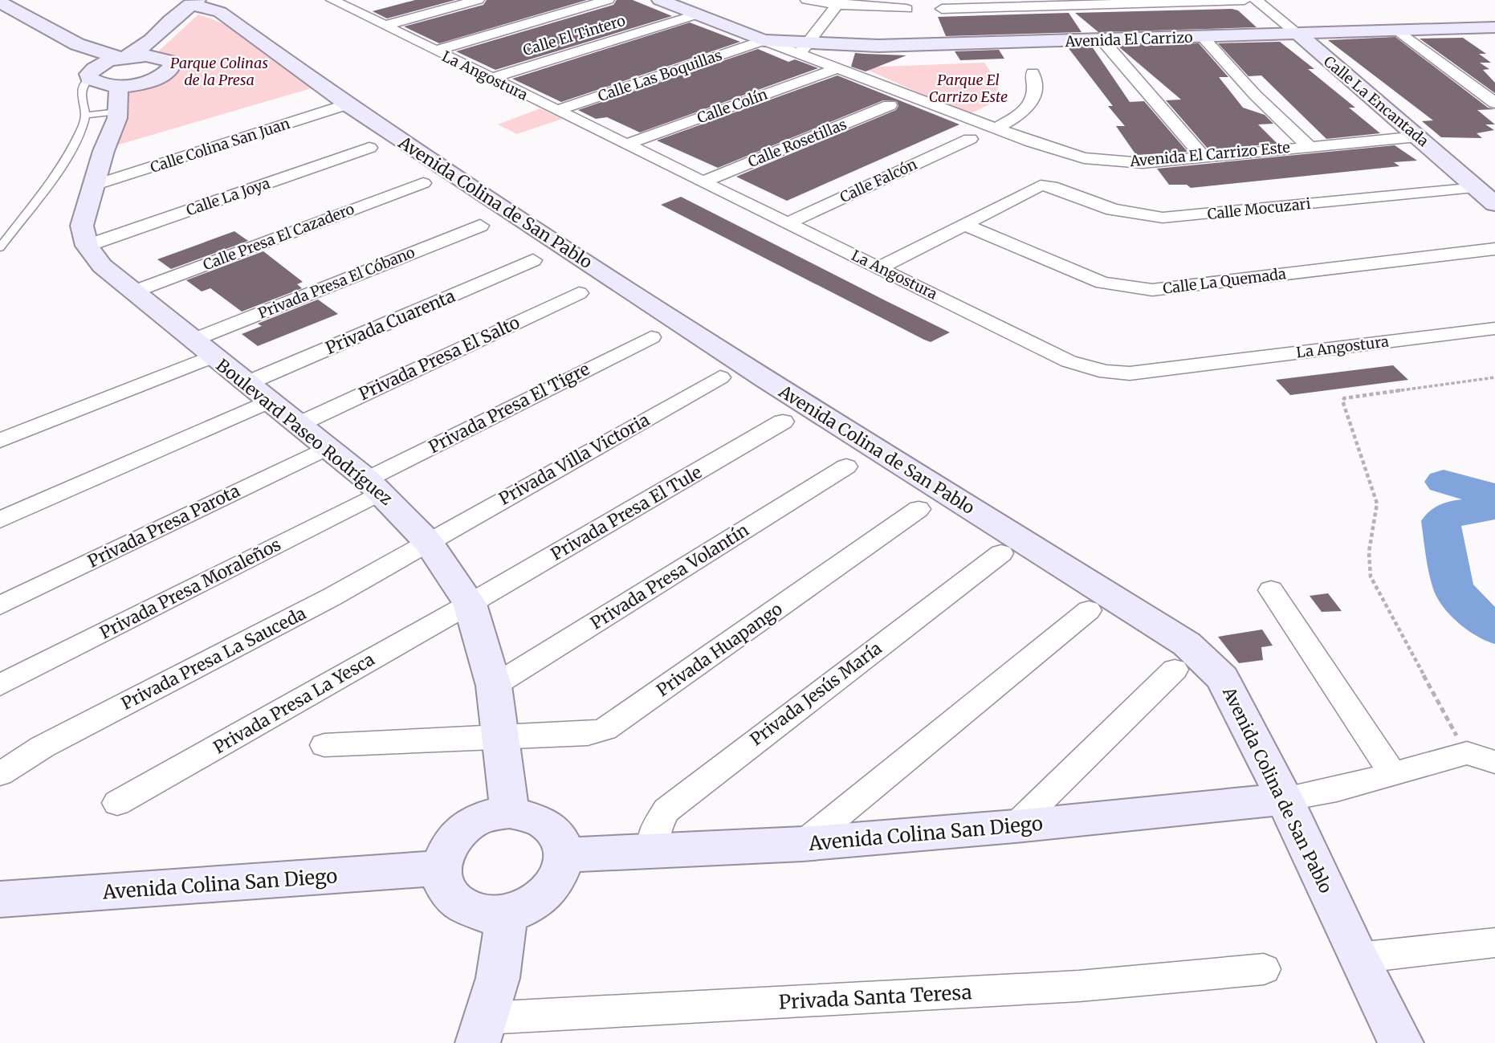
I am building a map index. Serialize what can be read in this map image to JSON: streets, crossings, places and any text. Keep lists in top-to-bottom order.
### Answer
{
  "streets": {
    "street": [
      "Calle El Tintero",
      "Avenida El Carrizo",
      "La Angostura",
      "Calle Las Boquillas",
      "Calle La Encantada",
      "Calle Colín",
      "Calle Rosetillas",
      "Calle Colina San Juan",
      "Avenida El Carrizo Este",
      "Calle Falcón",
      "Calle La Joya",
      "Avenida Colina de San Pablo",
      "Calle Mocuzari",
      "Calle Presa El Cazadero",
      "Calle La Quemada",
      "Privada Presa El Cóbano",
      "Privada Cuarenta",
      "Privada Presa El Salto",
      "Privada Presa El Tigre",
      "Boulevard Paseo Rodríguez",
      "Privada Villa Victoria",
      "Privada Presa El Tule",
      "Privada Presa Parota",
      "Privada Presa Volantín",
      "Privada Presa Moraleños",
      "Privada Huapango",
      "Privada Presa La Sauceda",
      "Privada Jesús María",
      "Privada Presa La Yesca",
      "Avenida Colina San Diego",
      "Privada Santa Teresa"
    ]
  },
  "crossings": [
    ["Calle El Tintero", "La Angostura"],
    ["Avenida El Carrizo", "Calle Las Boquillas"],
    ["Avenida El Carrizo", "Calle La Encantada"],
    ["Avenida El Carrizo", "Avenida El Carrizo Este"],
    ["La Angostura", "Calle Las Boquillas"],
    ["La Angostura", "Calle Colín"],
    ["La Angostura", "Calle Rosetillas"],
    ["La Angostura", "Calle Falcón"],
    ["Calle La Encantada", "Avenida El Carrizo Este"],
    ["Calle La Encantada", "Calle Mocuzari"],
    ["Calle Colín", "Avenida El Carrizo Este"],
    ["Calle Colina San Juan", "Avenida Colina de San Pablo"],
    ["Calle La Joya", "Boulevard Paseo Rodríguez"],
    ["Avenida Colina de San Pablo", "Avenida Colina San Diego"],
    ["Calle Mocuzari", "Calle La Quemada"],
    ["Calle Presa El Cazadero", "Boulevard Paseo Rodríguez"],
    ["Privada Presa El Cóbano", "Boulevard Paseo Rodríguez"],
    ["Privada Cuarenta", "Boulevard Paseo Rodríguez"],
    ["Privada Presa El Salto", "Boulevard Paseo Rodríguez"],
    ["Privada Presa El Tigre", "Boulevard Paseo Rodríguez"],
    ["Privada Presa El Tigre", "Privada Presa Moraleños"],
    ["Boulevard Paseo Rodríguez", "Privada Villa Victoria"],
    ["Boulevard Paseo Rodríguez", "Privada Presa El Tule"],
    ["Boulevard Paseo Rodríguez", "Privada Presa Parota"],
    ["Boulevard Paseo Rodríguez", "Privada Presa Volantín"],
    ["Boulevard Paseo Rodríguez", "Privada Presa Moraleños"],
    ["Boulevard Paseo Rodríguez", "Privada Huapango"],
    ["Boulevard Paseo Rodríguez", "Privada Presa La Sauceda"],
    ["Boulevard Paseo Rodríguez", "Privada Presa La Yesca"],
    ["Boulevard Paseo Rodríguez", "Avenida Colina San Diego"],
    ["Privada Villa Victoria", "Privada Presa La Sauceda"],
    ["Privada Presa El Tule", "Privada Presa La Yesca"],
    ["Privada Jesús María", "Avenida Colina San Diego"]
  ],
  "parks": ["Parque Colinas de la Presa", "Parque El Carrizo Este"]
}
